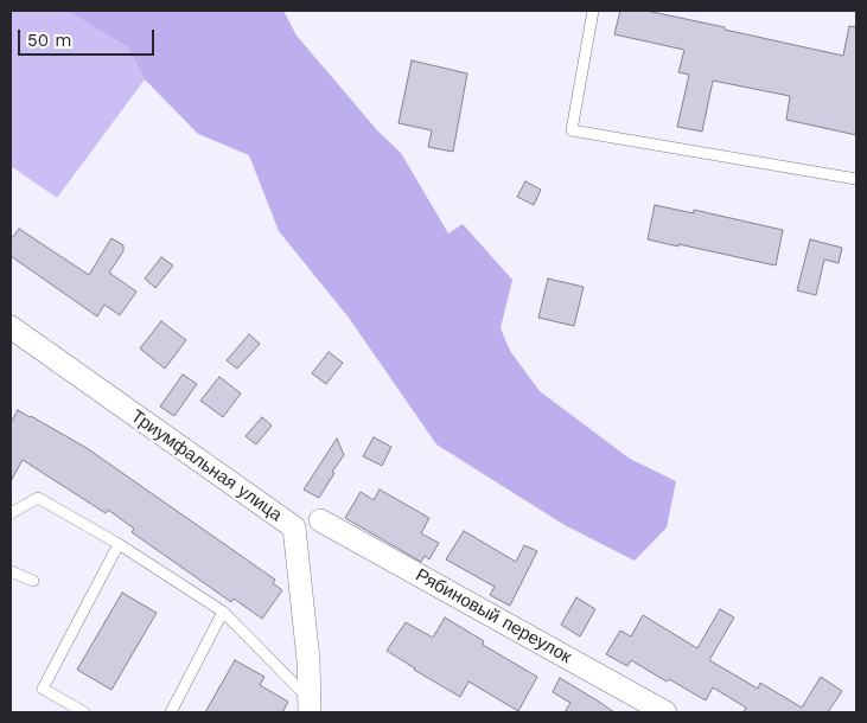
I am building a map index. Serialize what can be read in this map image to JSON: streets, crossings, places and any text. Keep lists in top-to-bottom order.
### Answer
{
  "streets": {
    "street": ["Триумфальная улица", "Рябиновый переулок"]
  },
  "scale_bar": "50 m"
}
